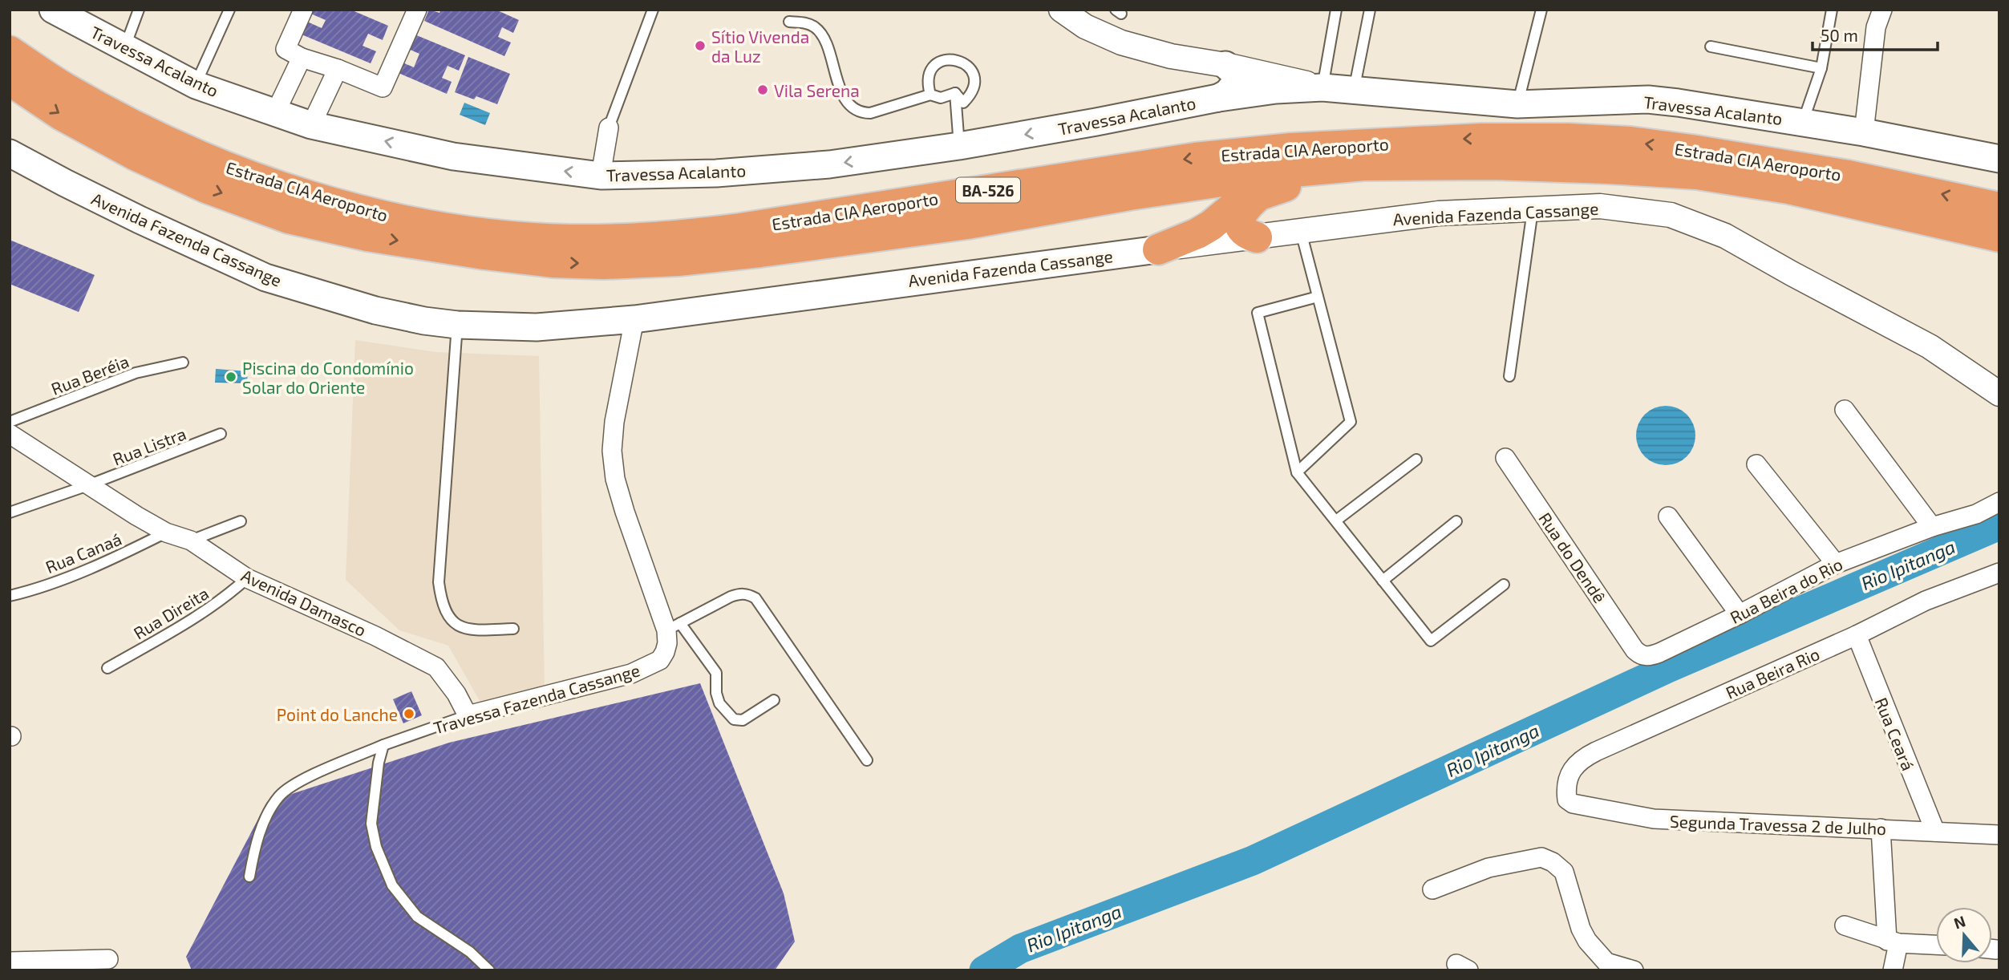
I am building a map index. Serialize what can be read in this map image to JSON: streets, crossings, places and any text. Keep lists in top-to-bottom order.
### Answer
{
  "streets": {
    "highway": ["Estrada CIA Aeroporto", "BA-526"],
    "main road": ["Travessa Acalanto", "Avenida Fazenda Cassange"],
    "street": [
      "Rua do Dendê",
      "Rua Beira do Rio",
      "Avenida Damasco",
      "Rua Beira Rio",
      "Travessa Fazenda Cassange",
      "Rua Ceará",
      "Segunda Travessa 2 de Julho"
    ],
    "lane": [
      "Rua Beréia",
      "Rua Listra",
      "Rua Canaá",
      "Rua Direita"
    ]
  },
  "crossings": [
    ["Rua Listra", "Avenida Damasco"],
    ["Rua Canaá", "Avenida Damasco"],
    ["Rua do Dendê", "Rua Beira do Rio"],
    ["Avenida Damasco", "Rua Direita"],
    ["Avenida Damasco", "Travessa Fazenda Cassange"],
    ["Rua Beira Rio", "Rua Ceará"],
    ["Rua Beira Rio", "Segunda Travessa 2 de Julho"],
    ["Rua Ceará", "Segunda Travessa 2 de Julho"]
  ],
  "one_way": ["Travessa Acalanto"],
  "water": ["Rio Ipitanga"],
  "places": [
    "Sítio Vivenda da Luz",
    "Vila Serena",
    "Piscina do Condomínio Solar do Oriente",
    "Point do Lanche"
  ],
  "scale_bar": "50 m",
  "north": "top"
}
